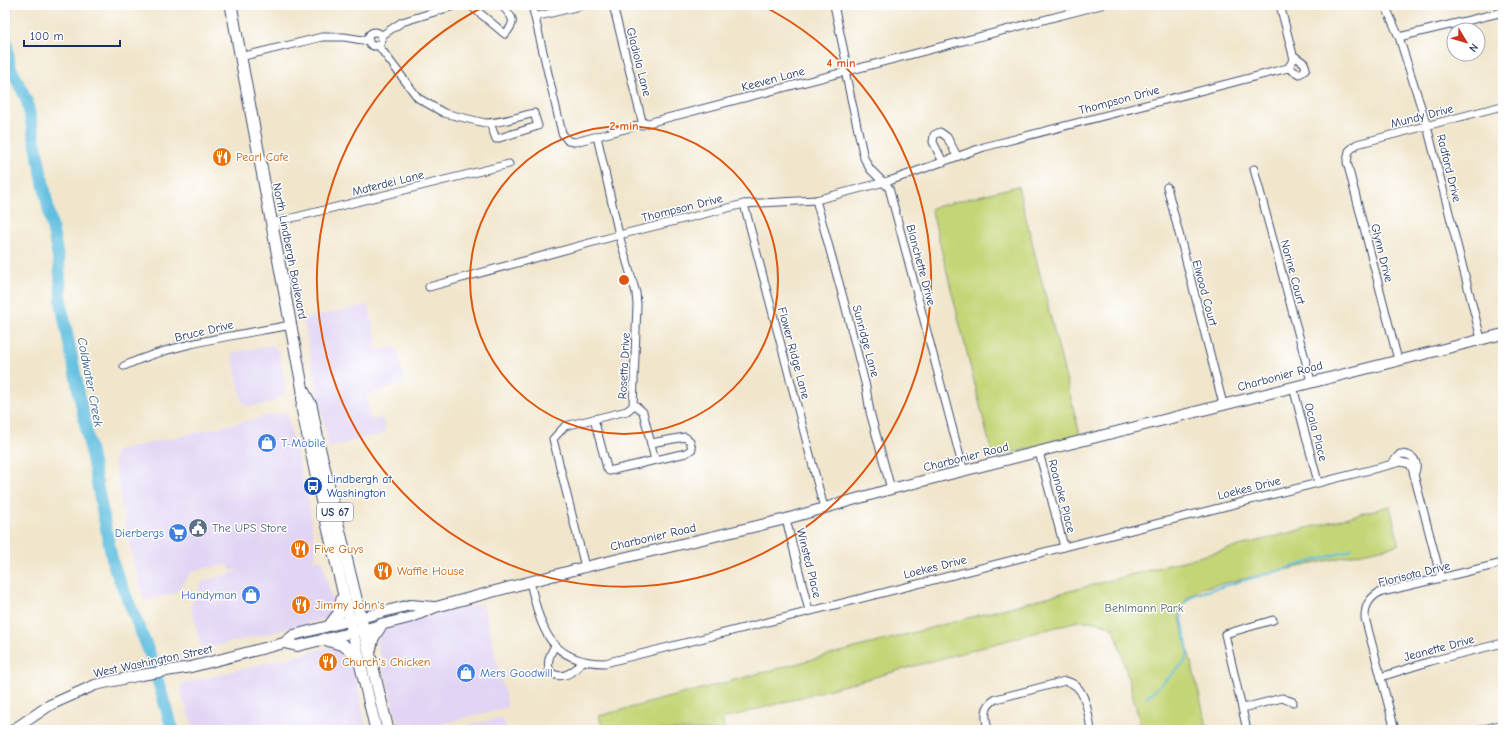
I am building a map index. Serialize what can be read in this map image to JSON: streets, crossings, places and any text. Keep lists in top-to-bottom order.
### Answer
{
  "streets": {
    "main road": [
      "North Lindbergh Boulevard",
      "Charbonier Road",
      "US 67",
      "West Washington Street"
    ],
    "street": [
      "Gladiola Lane",
      "Keeven Lane",
      "Thompson Drive",
      "Mundy Drive",
      "Radford Drive",
      "Materdei Lane",
      "Glynn Drive",
      "Blanchette Drive",
      "Norine Court",
      "Elwood Court",
      "Bruce Drive",
      "Sunridge Lane",
      "Flower Ridge Lane",
      "Rosetta Drive",
      "Ocala Place",
      "Loekes Drive",
      "Roanoke Place",
      "Winsted Place",
      "Florisota Drive",
      "Jeanette Drive"
    ]
  },
  "crossings": [
    ["Gladiola Lane", "Keeven Lane"],
    ["Keeven Lane", "Blanchette Drive"],
    ["Keeven Lane", "Rosetta Drive"],
    ["Thompson Drive", "Blanchette Drive"],
    ["Thompson Drive", "Sunridge Lane"],
    ["Thompson Drive", "Flower Ridge Lane"],
    ["Thompson Drive", "Rosetta Drive"],
    ["Mundy Drive", "Radford Drive"],
    ["Mundy Drive", "Glynn Drive"],
    ["Radford Drive", "Charbonier Road"],
    ["Materdei Lane", "North Lindbergh Boulevard"],
    ["North Lindbergh Boulevard", "Bruce Drive"],
    ["North Lindbergh Boulevard", "US 67"],
    ["Glynn Drive", "Charbonier Road"],
    ["Blanchette Drive", "Charbonier Road"],
    ["Norine Court", "Charbonier Road"],
    ["Elwood Court", "Charbonier Road"],
    ["Sunridge Lane", "Charbonier Road"],
    ["Flower Ridge Lane", "Charbonier Road"],
    ["Rosetta Drive", "Charbonier Road"],
    ["Charbonier Road", "Ocala Place"],
    ["Charbonier Road", "Loekes Drive"],
    ["Charbonier Road", "Roanoke Place"],
    ["Charbonier Road", "US 67"],
    ["Charbonier Road", "Winsted Place"],
    ["Charbonier Road", "West Washington Street"],
    ["Ocala Place", "Loekes Drive"],
    ["Loekes Drive", "Roanoke Place"],
    ["Loekes Drive", "Winsted Place"],
    ["Loekes Drive", "Florisota Drive"],
    ["US 67", "West Washington Street"],
    ["Florisota Drive", "Jeanette Drive"]
  ],
  "water": ["Coldwater Creek"],
  "parks": ["Behlmann Park"],
  "places": {
    "restaurant": [
      "Pearl Cafe",
      "Five Guys",
      "Waffle House",
      "Jimmy John's",
      "Church's Chicken"
    ],
    "shop": ["T-Mobile", "Handyman", "Mers Goodwill"],
    "bus stop": ["Lindbergh at Washington"],
    "public building": ["The UPS Store"],
    "supermarket": ["Dierbergs"]
  },
  "scale_bar": "100 m",
  "north": "bottom right",
  "rings": ["4 min", "2 min"]
}
